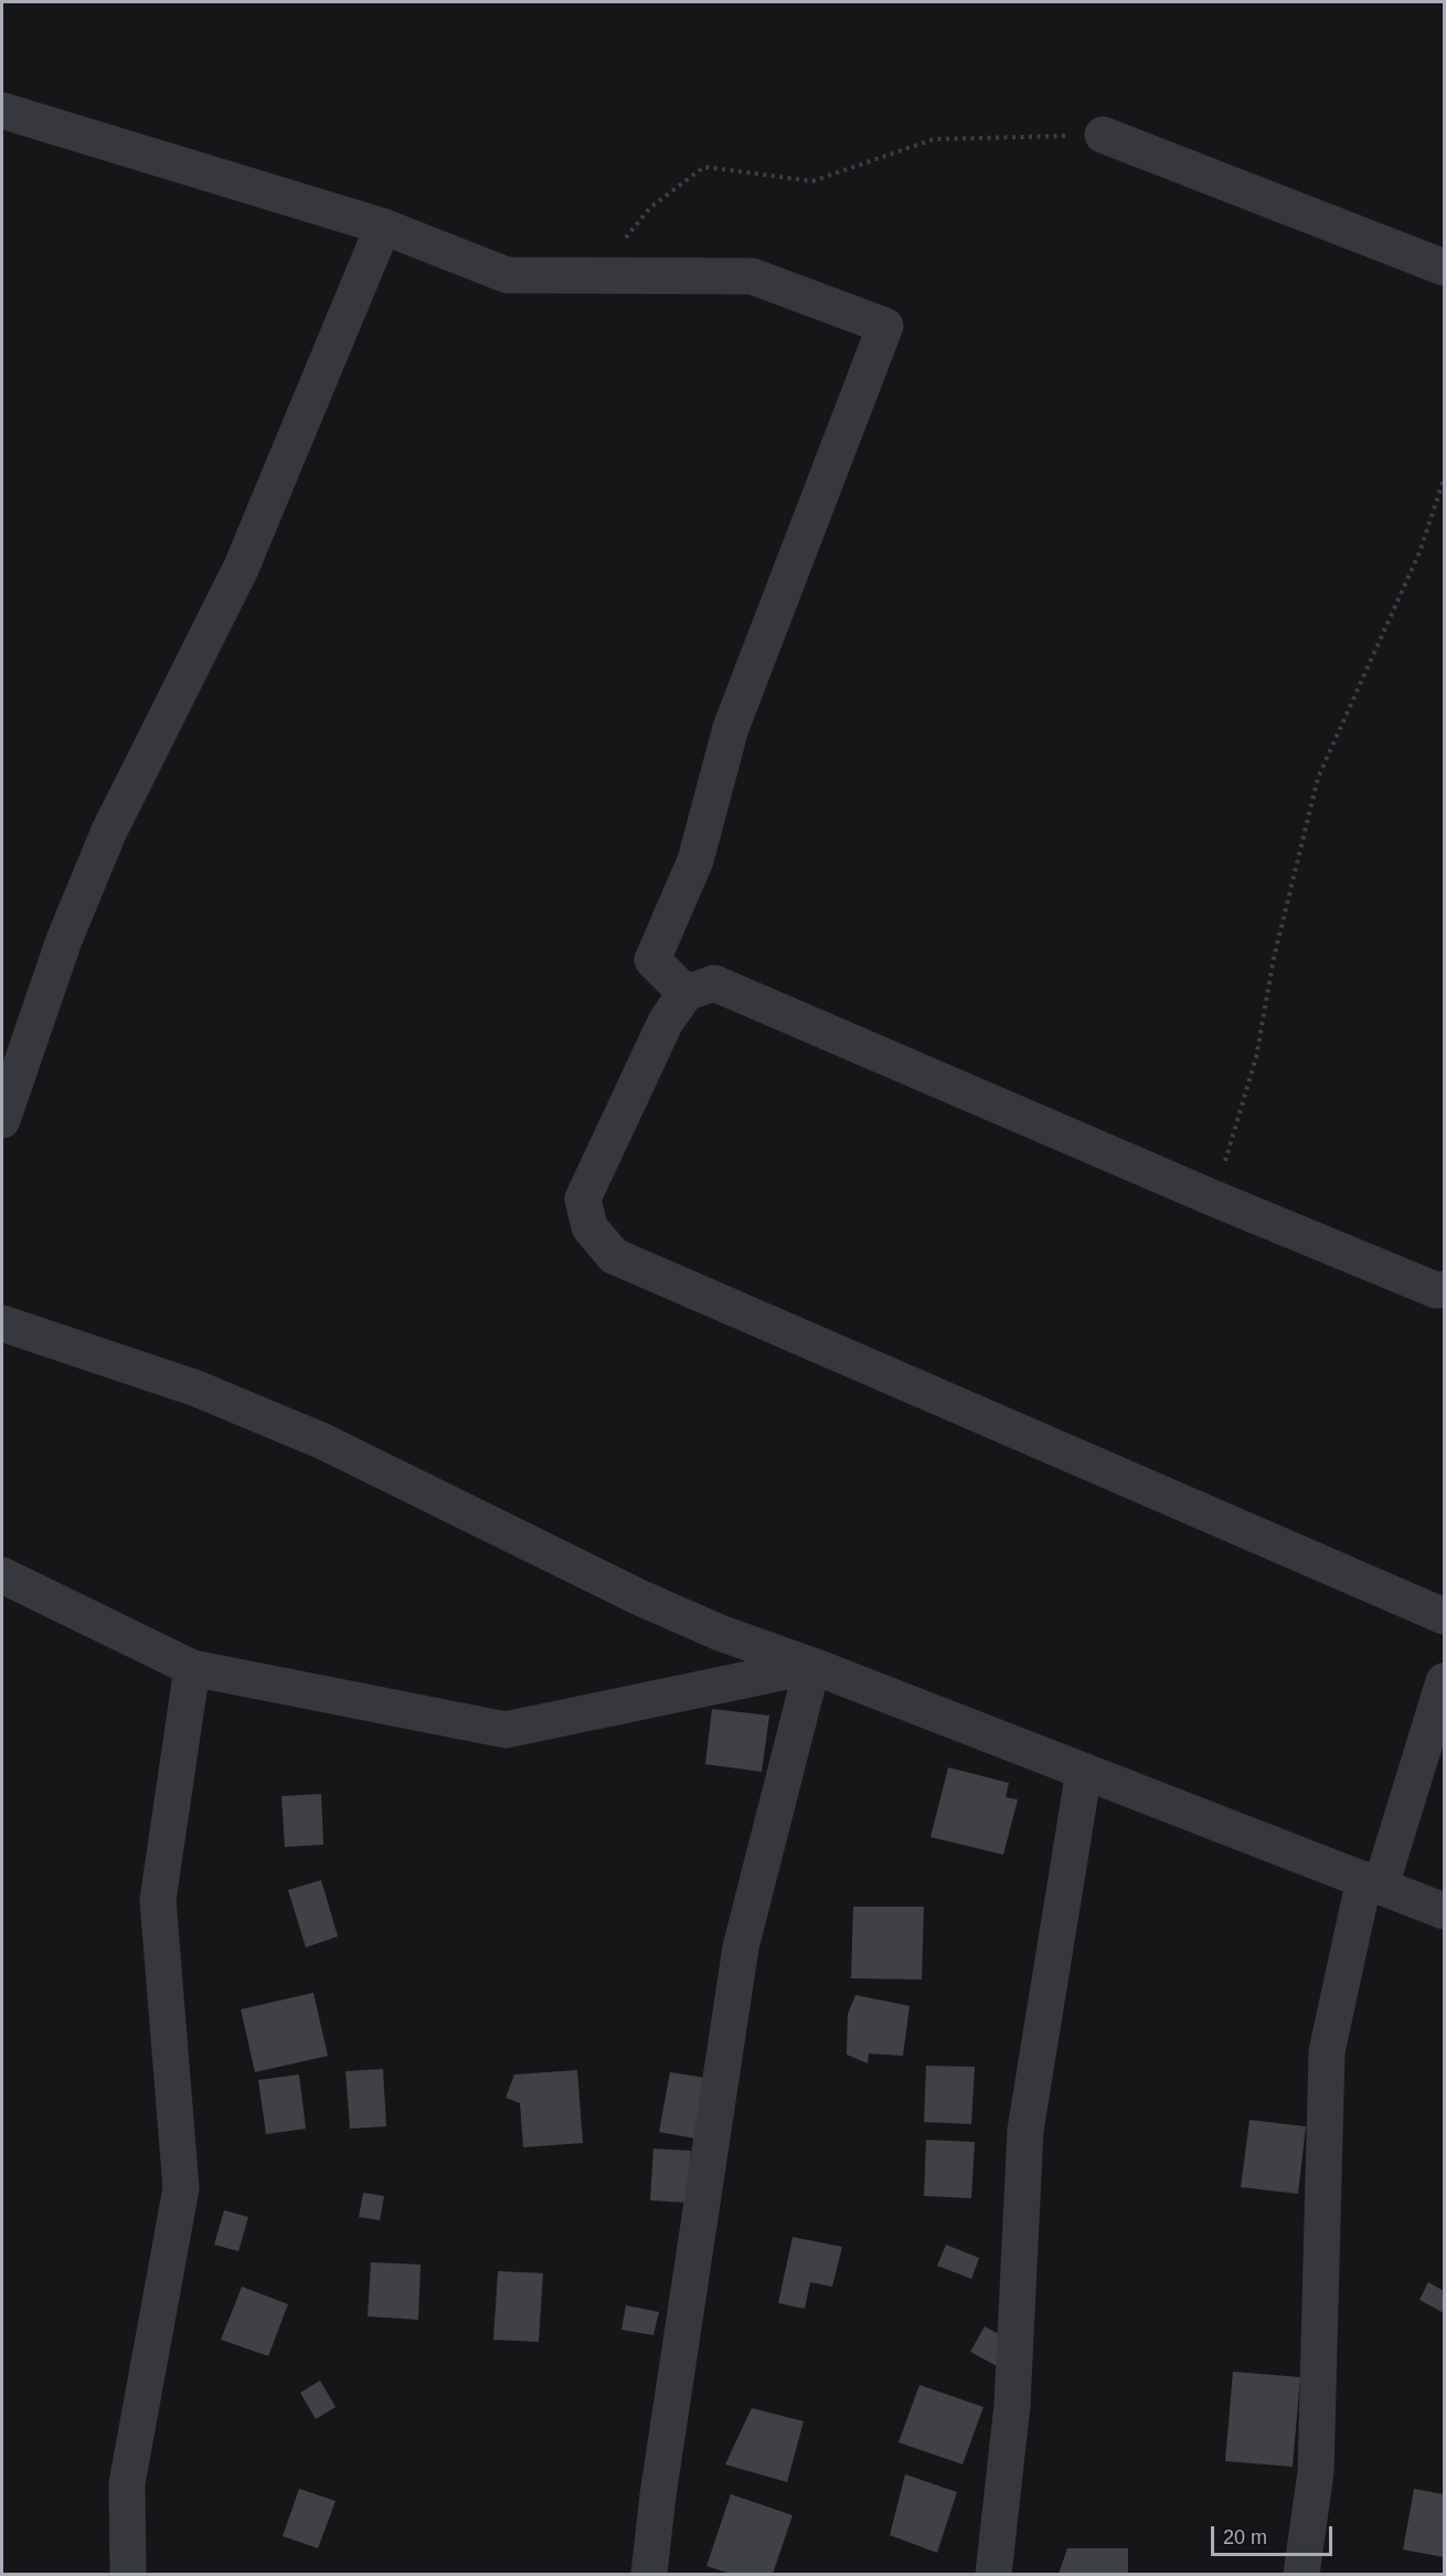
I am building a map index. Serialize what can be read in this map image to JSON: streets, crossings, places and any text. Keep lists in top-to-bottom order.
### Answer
{
  "scale_bar": "20 m"
}
